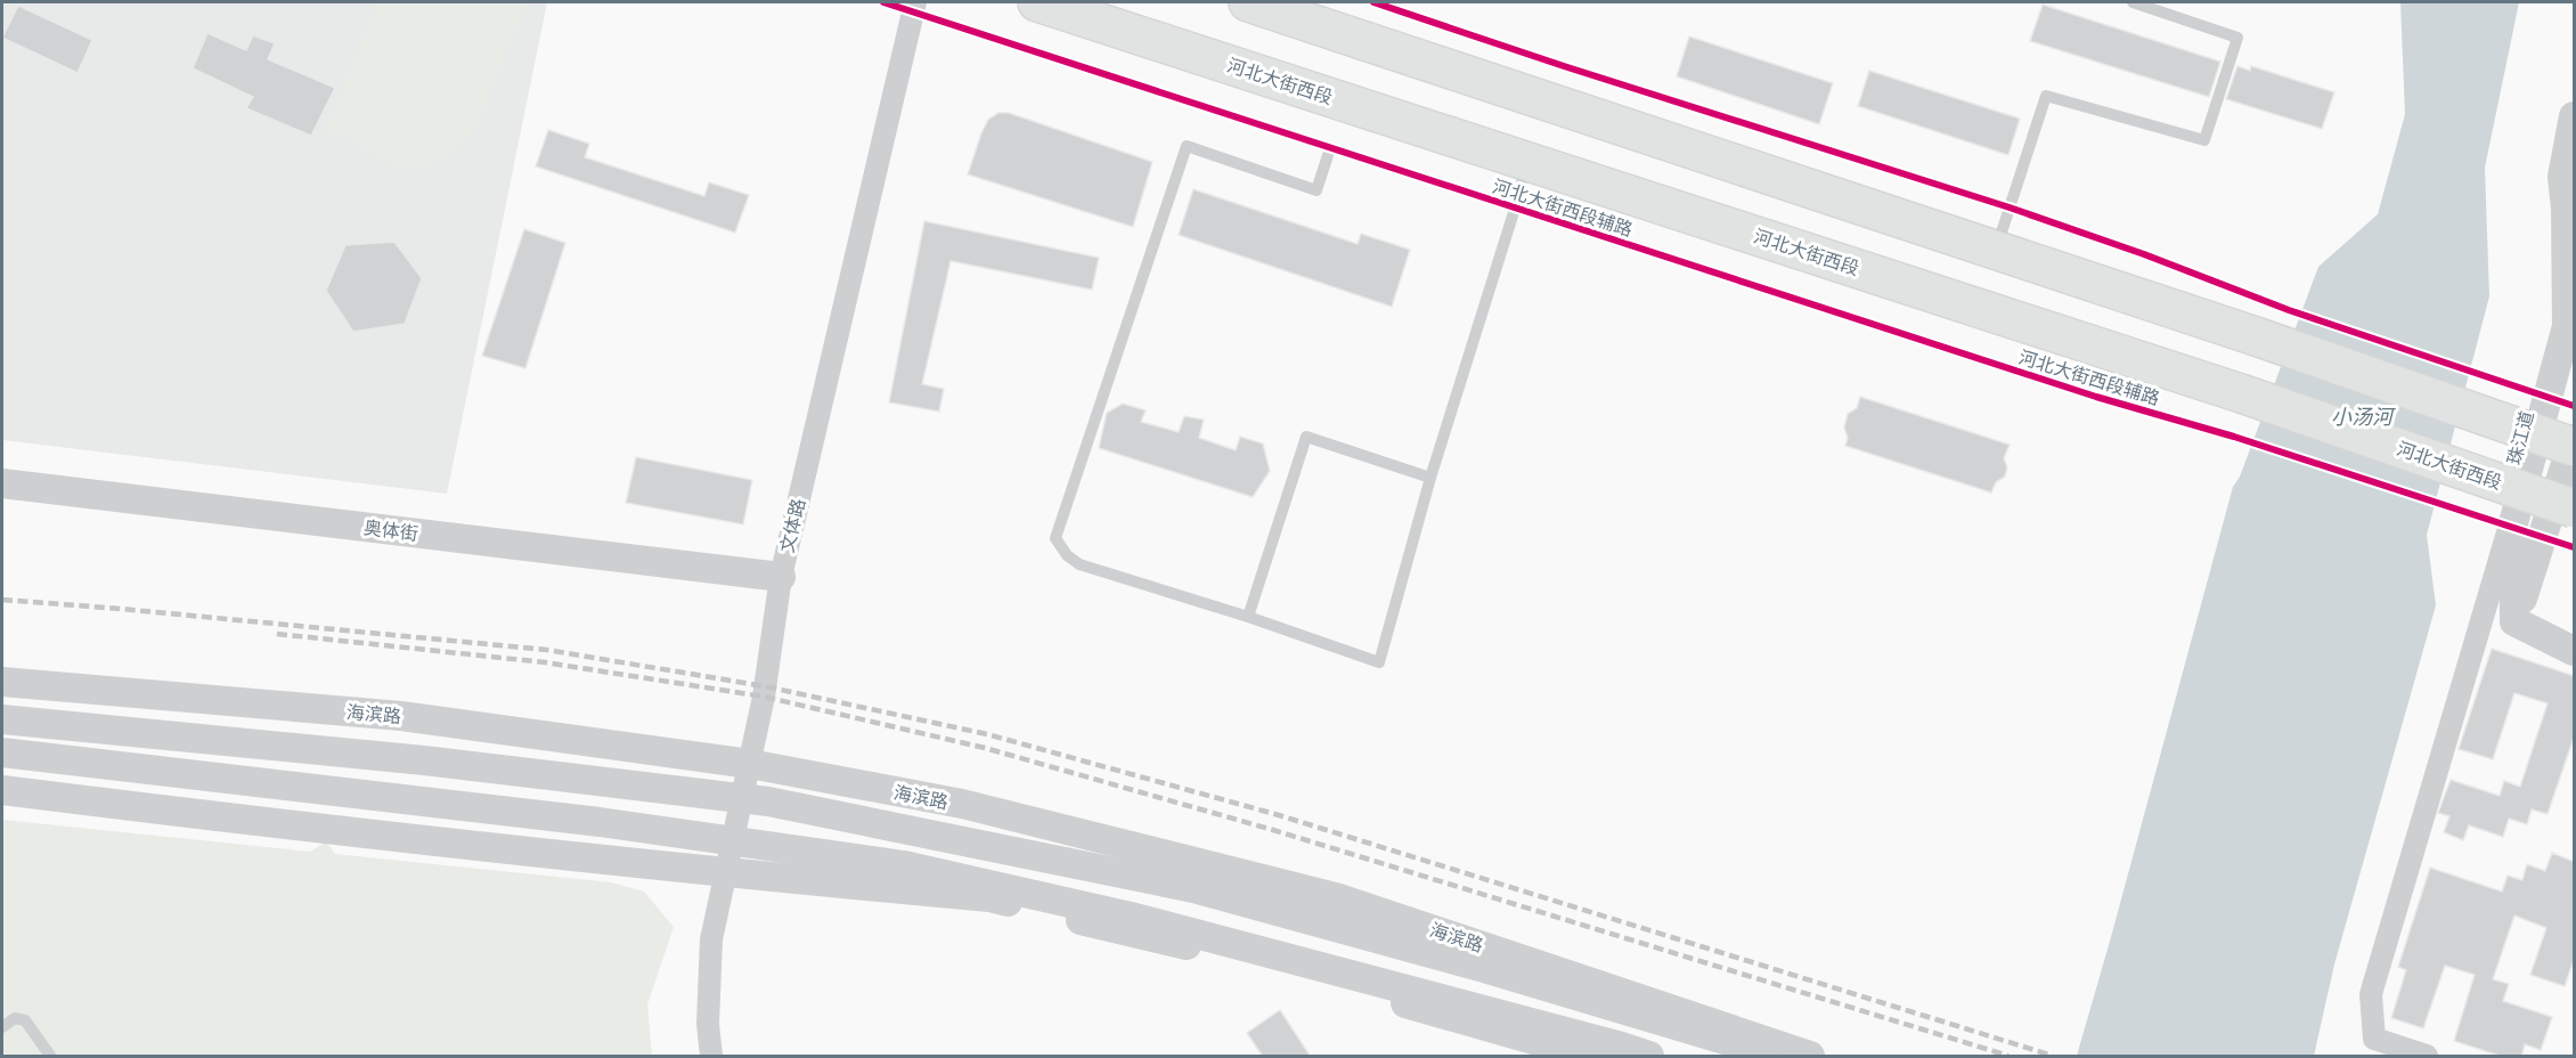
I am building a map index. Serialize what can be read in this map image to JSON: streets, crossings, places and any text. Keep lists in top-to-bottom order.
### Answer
{
  "streets": {
    "highway": ["河北大街西段"],
    "street": [
      "珠江道",
      "文体路",
      "奥体街",
      "海滨路"
    ],
    "cycle path": ["河北大街西段辅路"]
  },
  "crossings": [
    ["文体路", "奥体街"],
    ["文体路", "海滨路"]
  ],
  "water": ["小汤河"]
}
